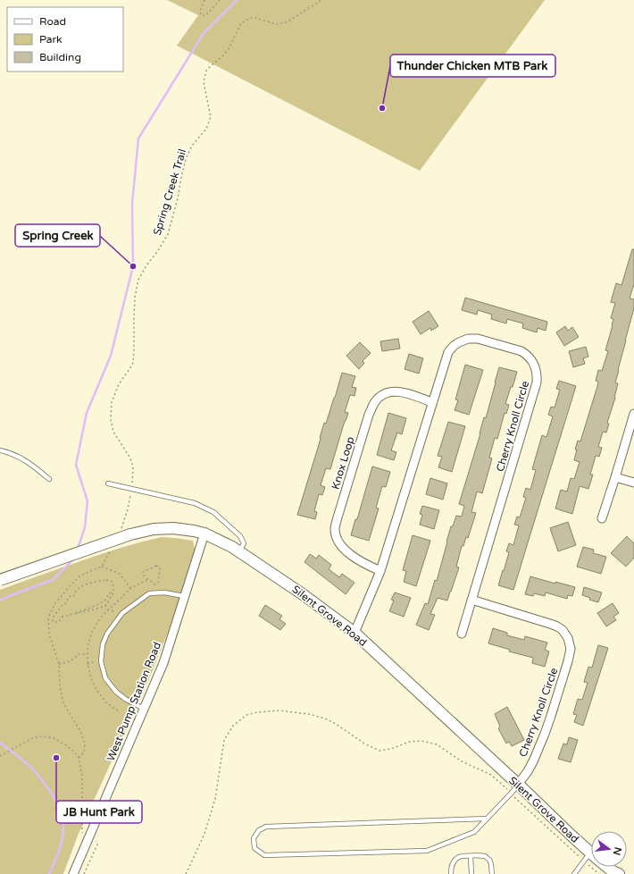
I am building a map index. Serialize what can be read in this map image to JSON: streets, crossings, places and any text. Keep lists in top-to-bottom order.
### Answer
{
  "streets": {
    "street": [
      "Cherry Knoll Circle",
      "Knox Loop",
      "Silent Grove Road",
      "West Pump Station Road"
    ],
    "path": ["Spring Creek Trail"]
  },
  "crossings": [
    ["Spring Creek Trail", "Silent Grove Road"],
    ["Cherry Knoll Circle", "Knox Loop"],
    ["Cherry Knoll Circle", "Silent Grove Road"],
    ["Silent Grove Road", "West Pump Station Road"]
  ],
  "places": ["Thunder Chicken MTB Park", "Spring Creek", "JB Hunt Park"],
  "legend": ["Road", "Park", "Building"],
  "north": "right"
}
